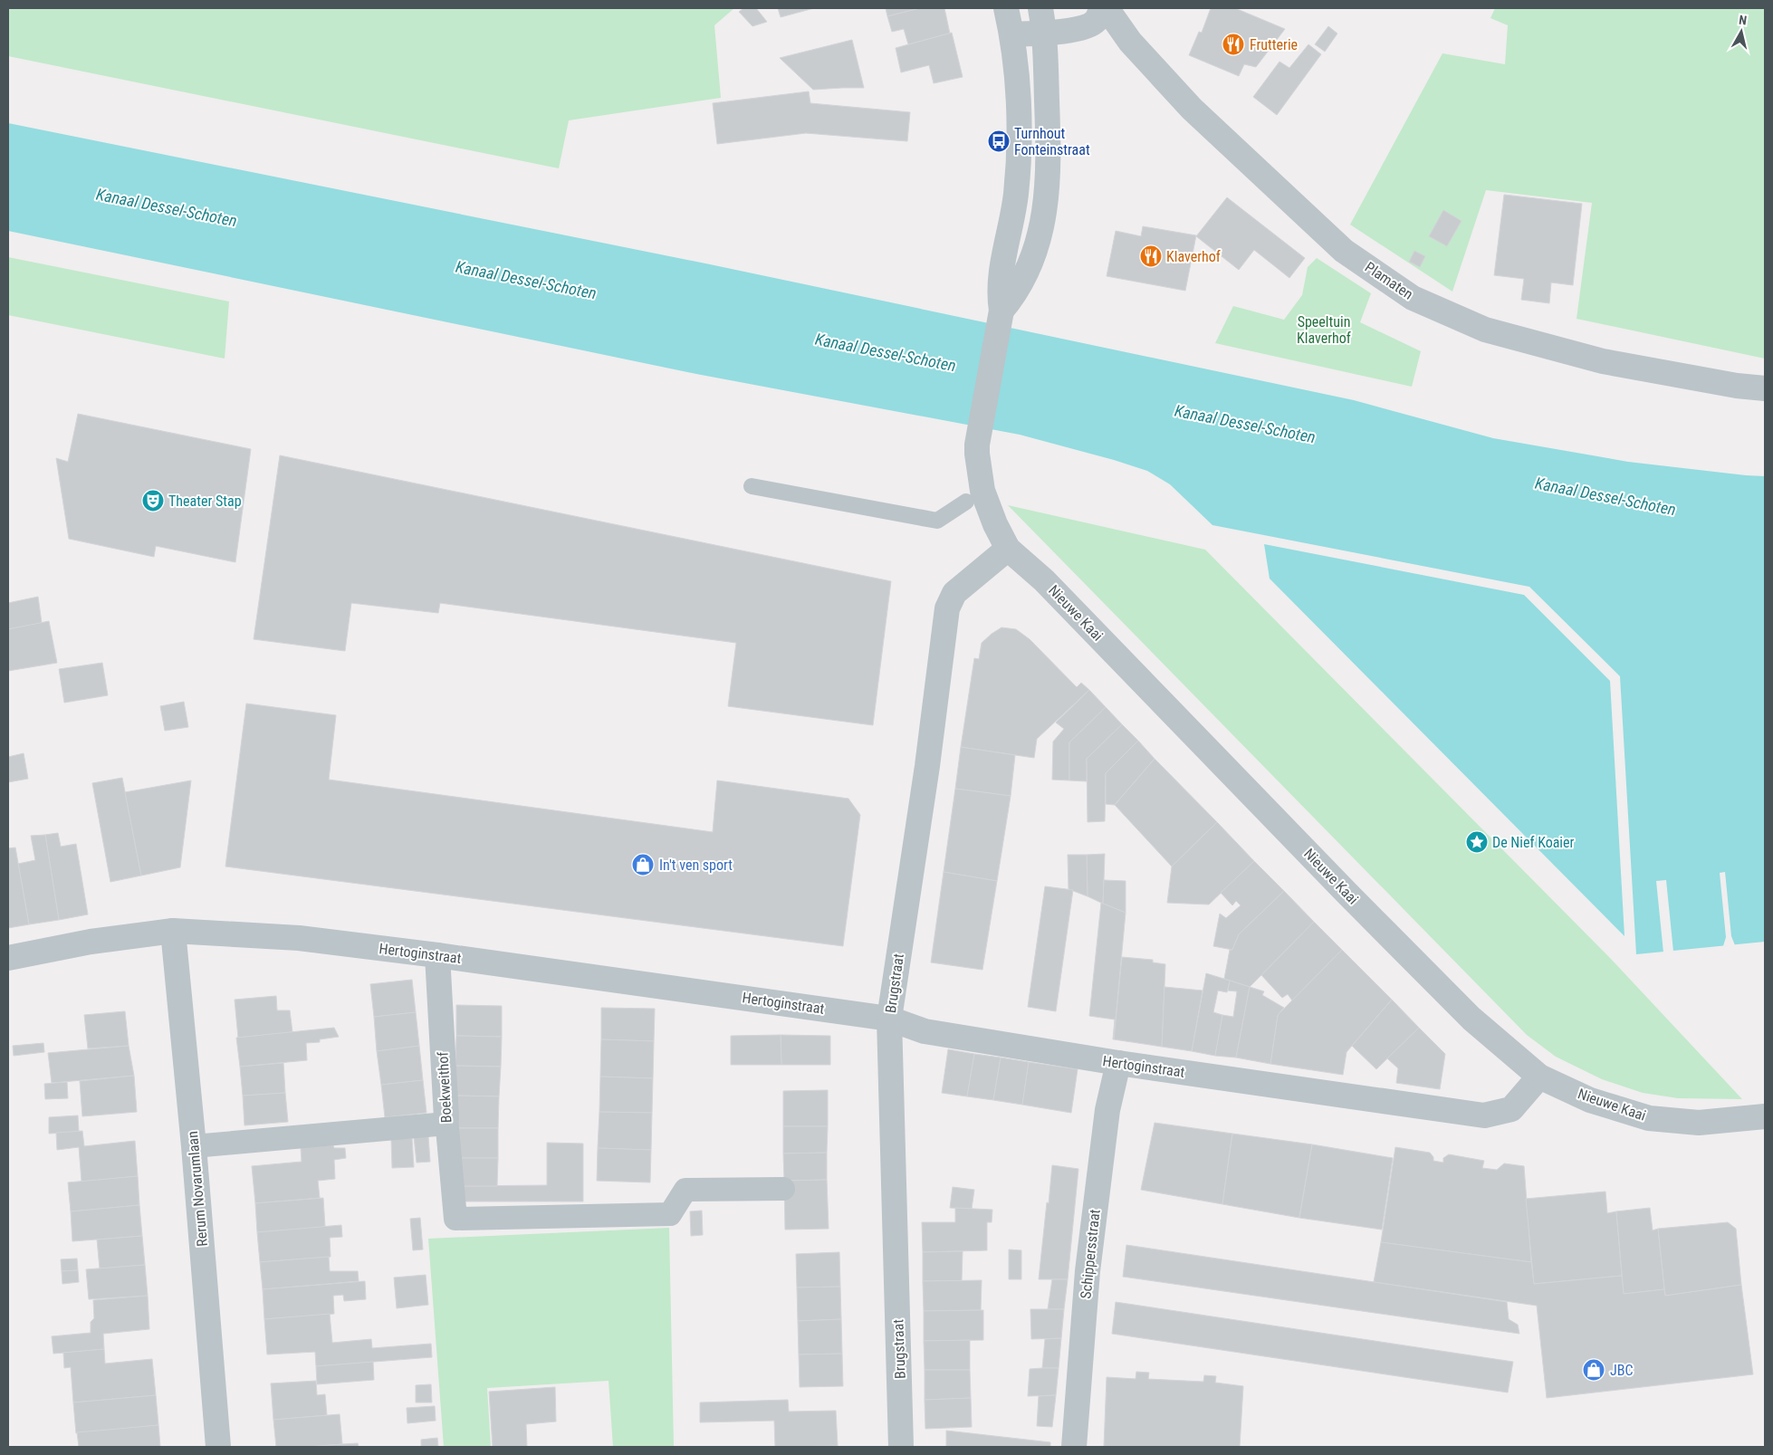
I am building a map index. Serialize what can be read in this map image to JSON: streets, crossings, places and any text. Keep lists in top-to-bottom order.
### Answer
{
  "streets": {
    "street": [
      "Plamaten",
      "Nieuwe Kaai",
      "Hertoginstraat",
      "Brugstraat",
      "Boekweithof",
      "Rerum Novarumlaan",
      "Schippersstraat"
    ]
  },
  "crossings": [
    ["Nieuwe Kaai", "Hertoginstraat"],
    ["Nieuwe Kaai", "Brugstraat"],
    ["Hertoginstraat", "Brugstraat"],
    ["Hertoginstraat", "Boekweithof"],
    ["Hertoginstraat", "Rerum Novarumlaan"],
    ["Hertoginstraat", "Schippersstraat"]
  ],
  "water": ["Kanaal Dessel-Schoten"],
  "parks": ["Speeltuin Klaverhof"],
  "places": {
    "restaurant": ["Frutterie", "Klaverhof"],
    "bus stop": ["Turnhout Fonteinstraat"],
    "theatre": ["Theater Stap"],
    "place": ["De Nief Koaier"],
    "shop": ["In't ven sport", "JBC"]
  },
  "north": "top"
}
